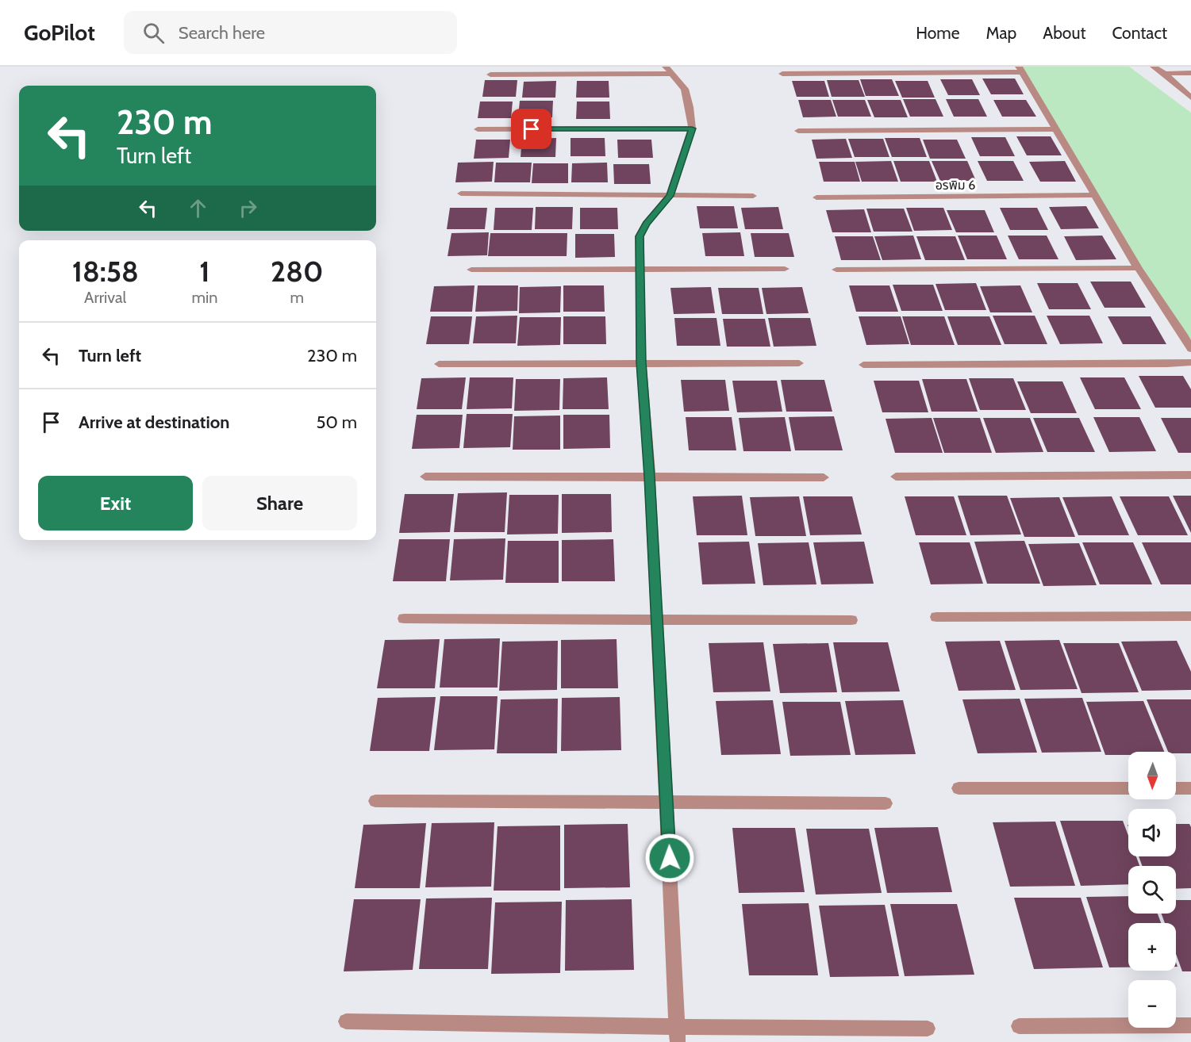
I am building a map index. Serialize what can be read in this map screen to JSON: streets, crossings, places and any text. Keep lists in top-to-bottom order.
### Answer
{
  "streets": {
    "street": ["อรพิม 6"]
  },
  "north": "bottom",
  "page": {
    "header": "GoPilot",
    "search": "Search here",
    "nav": [
      "Home",
      "Map",
      "About",
      "Contact"
    ],
    "turn": ["230 m", "Turn left"],
    "eta": [
      "18:58",
      "Arrival",
      "1",
      "min",
      "280",
      "m"
    ],
    "list": [
      {
        "name": "Turn left",
        "value": "230 m"
      },
      {
        "name": "Arrive at destination",
        "value": "50 m"
      }
    ],
    "buttons": ["Exit", "Share"],
    "map_buttons": ["+", "−"]
  }
}
